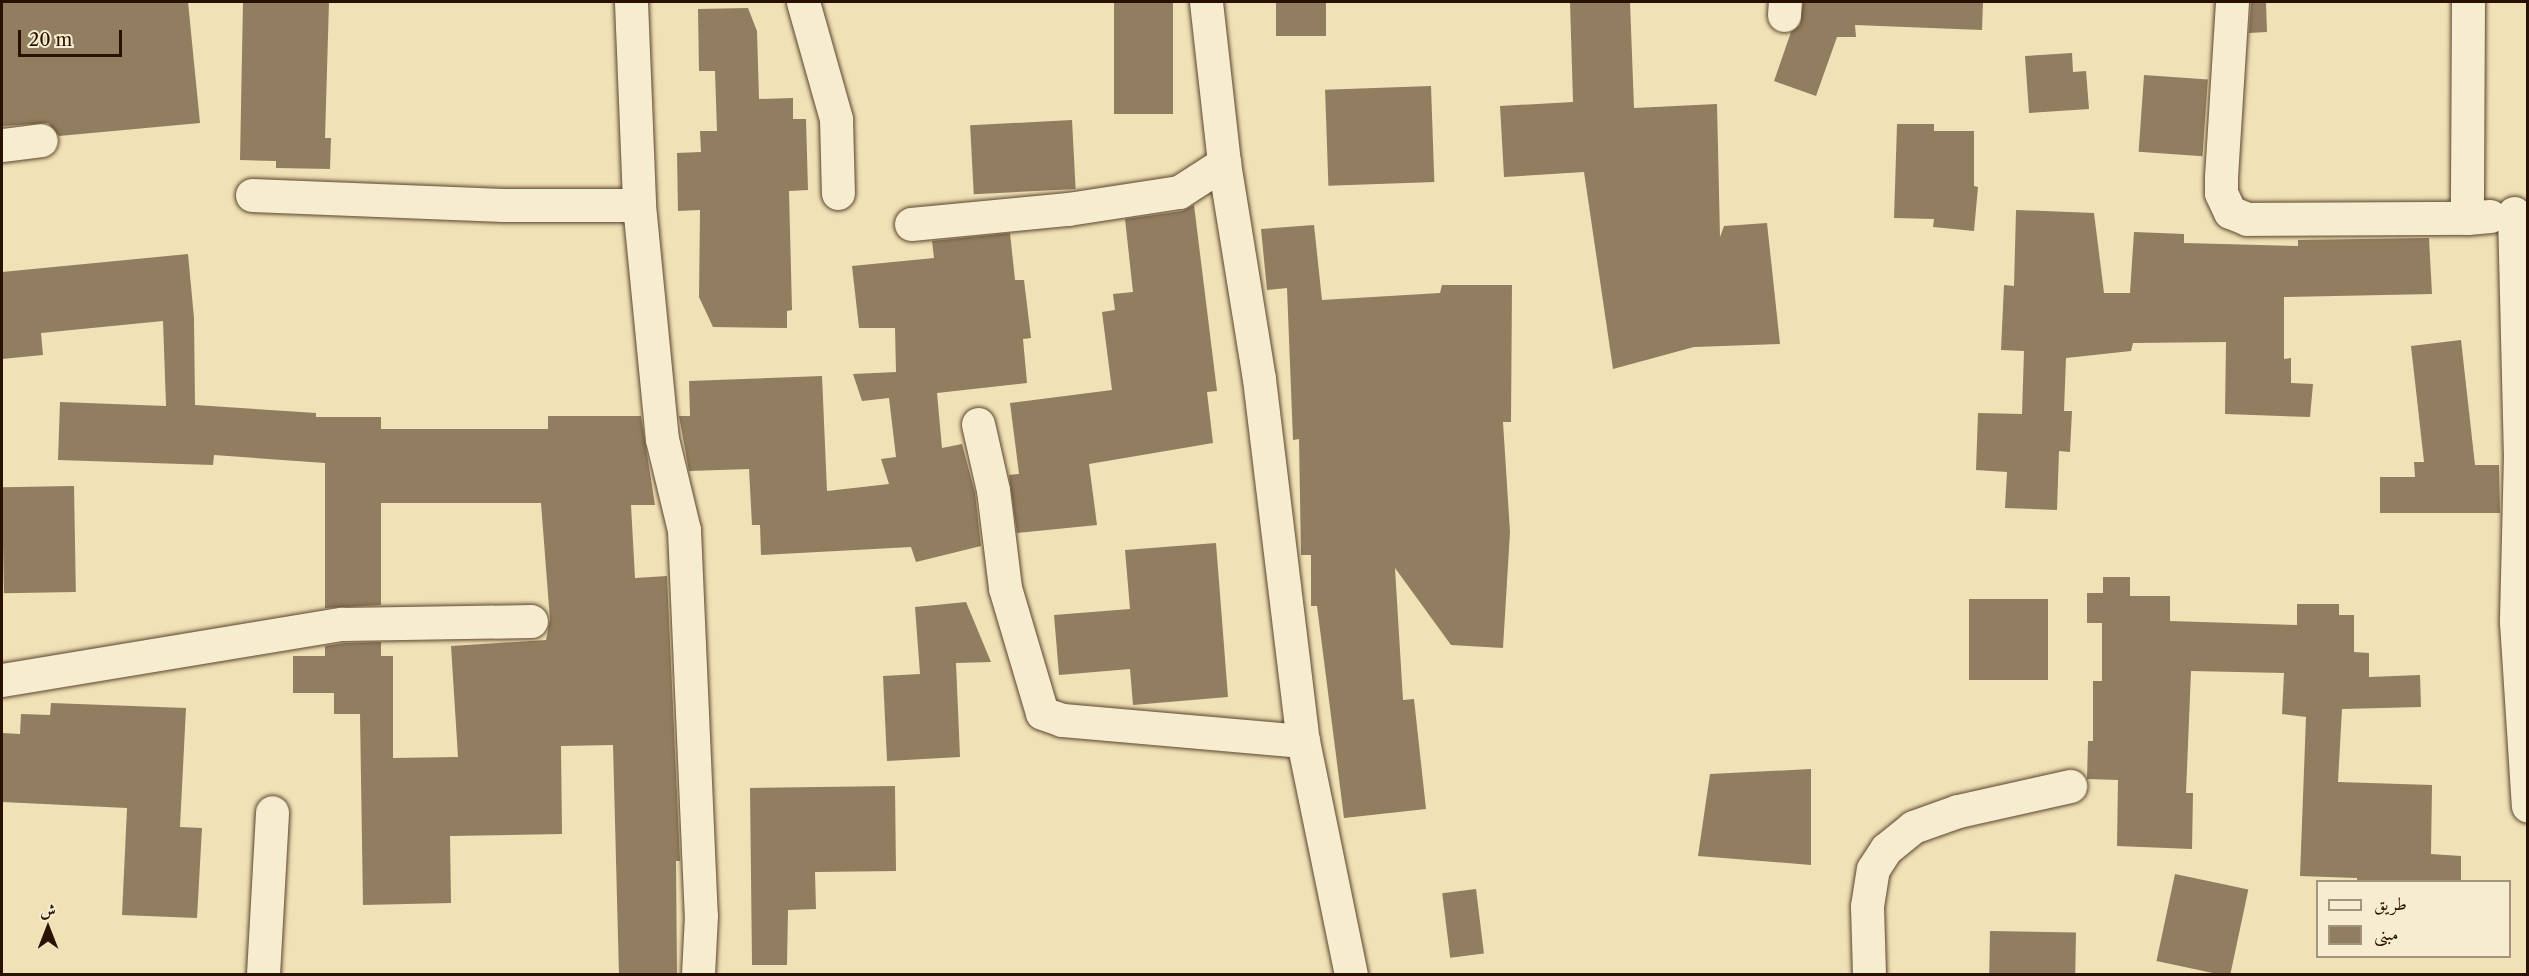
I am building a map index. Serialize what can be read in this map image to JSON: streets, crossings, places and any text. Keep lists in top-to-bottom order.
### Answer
{
  "legend": ["طريق", "مبنى"],
  "scale_bar": "20 m",
  "north": "top"
}
